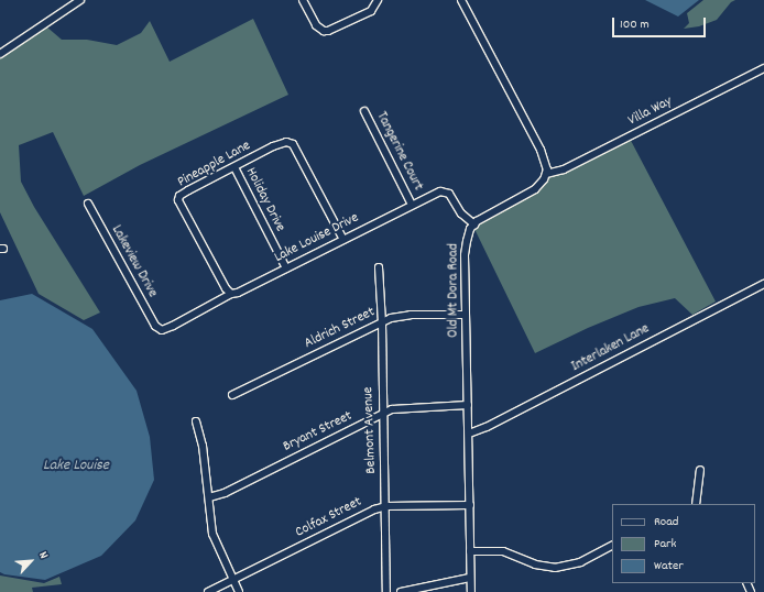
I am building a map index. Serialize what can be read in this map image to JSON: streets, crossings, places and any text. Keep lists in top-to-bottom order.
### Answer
{
  "streets": {
    "street": [
      "Villa Way",
      "Tangerine Court",
      "Pineapple Lane",
      "Holiday Drive",
      "Lake Louise Drive",
      "Lakeview Drive",
      "Old Mt Dora Road",
      "Aldrich Street",
      "Interlaken Lane",
      "Belmont Avenue",
      "Bryant Street",
      "Colfax Street"
    ]
  },
  "crossings": [
    ["Tangerine Court", "Lake Louise Drive"],
    ["Pineapple Lane", "Holiday Drive"],
    ["Pineapple Lane", "Lake Louise Drive"],
    ["Holiday Drive", "Lake Louise Drive"],
    ["Lake Louise Drive", "Lakeview Drive"],
    ["Lake Louise Drive", "Old Mt Dora Road"],
    ["Old Mt Dora Road", "Aldrich Street"],
    ["Old Mt Dora Road", "Interlaken Lane"],
    ["Old Mt Dora Road", "Bryant Street"],
    ["Old Mt Dora Road", "Colfax Street"],
    ["Aldrich Street", "Belmont Avenue"],
    ["Belmont Avenue", "Bryant Street"],
    ["Belmont Avenue", "Colfax Street"]
  ],
  "water": ["Lake Louise"],
  "legend": ["Road", "Park", "Water"],
  "scale_bar": "100 m",
  "north": "top right"
}
